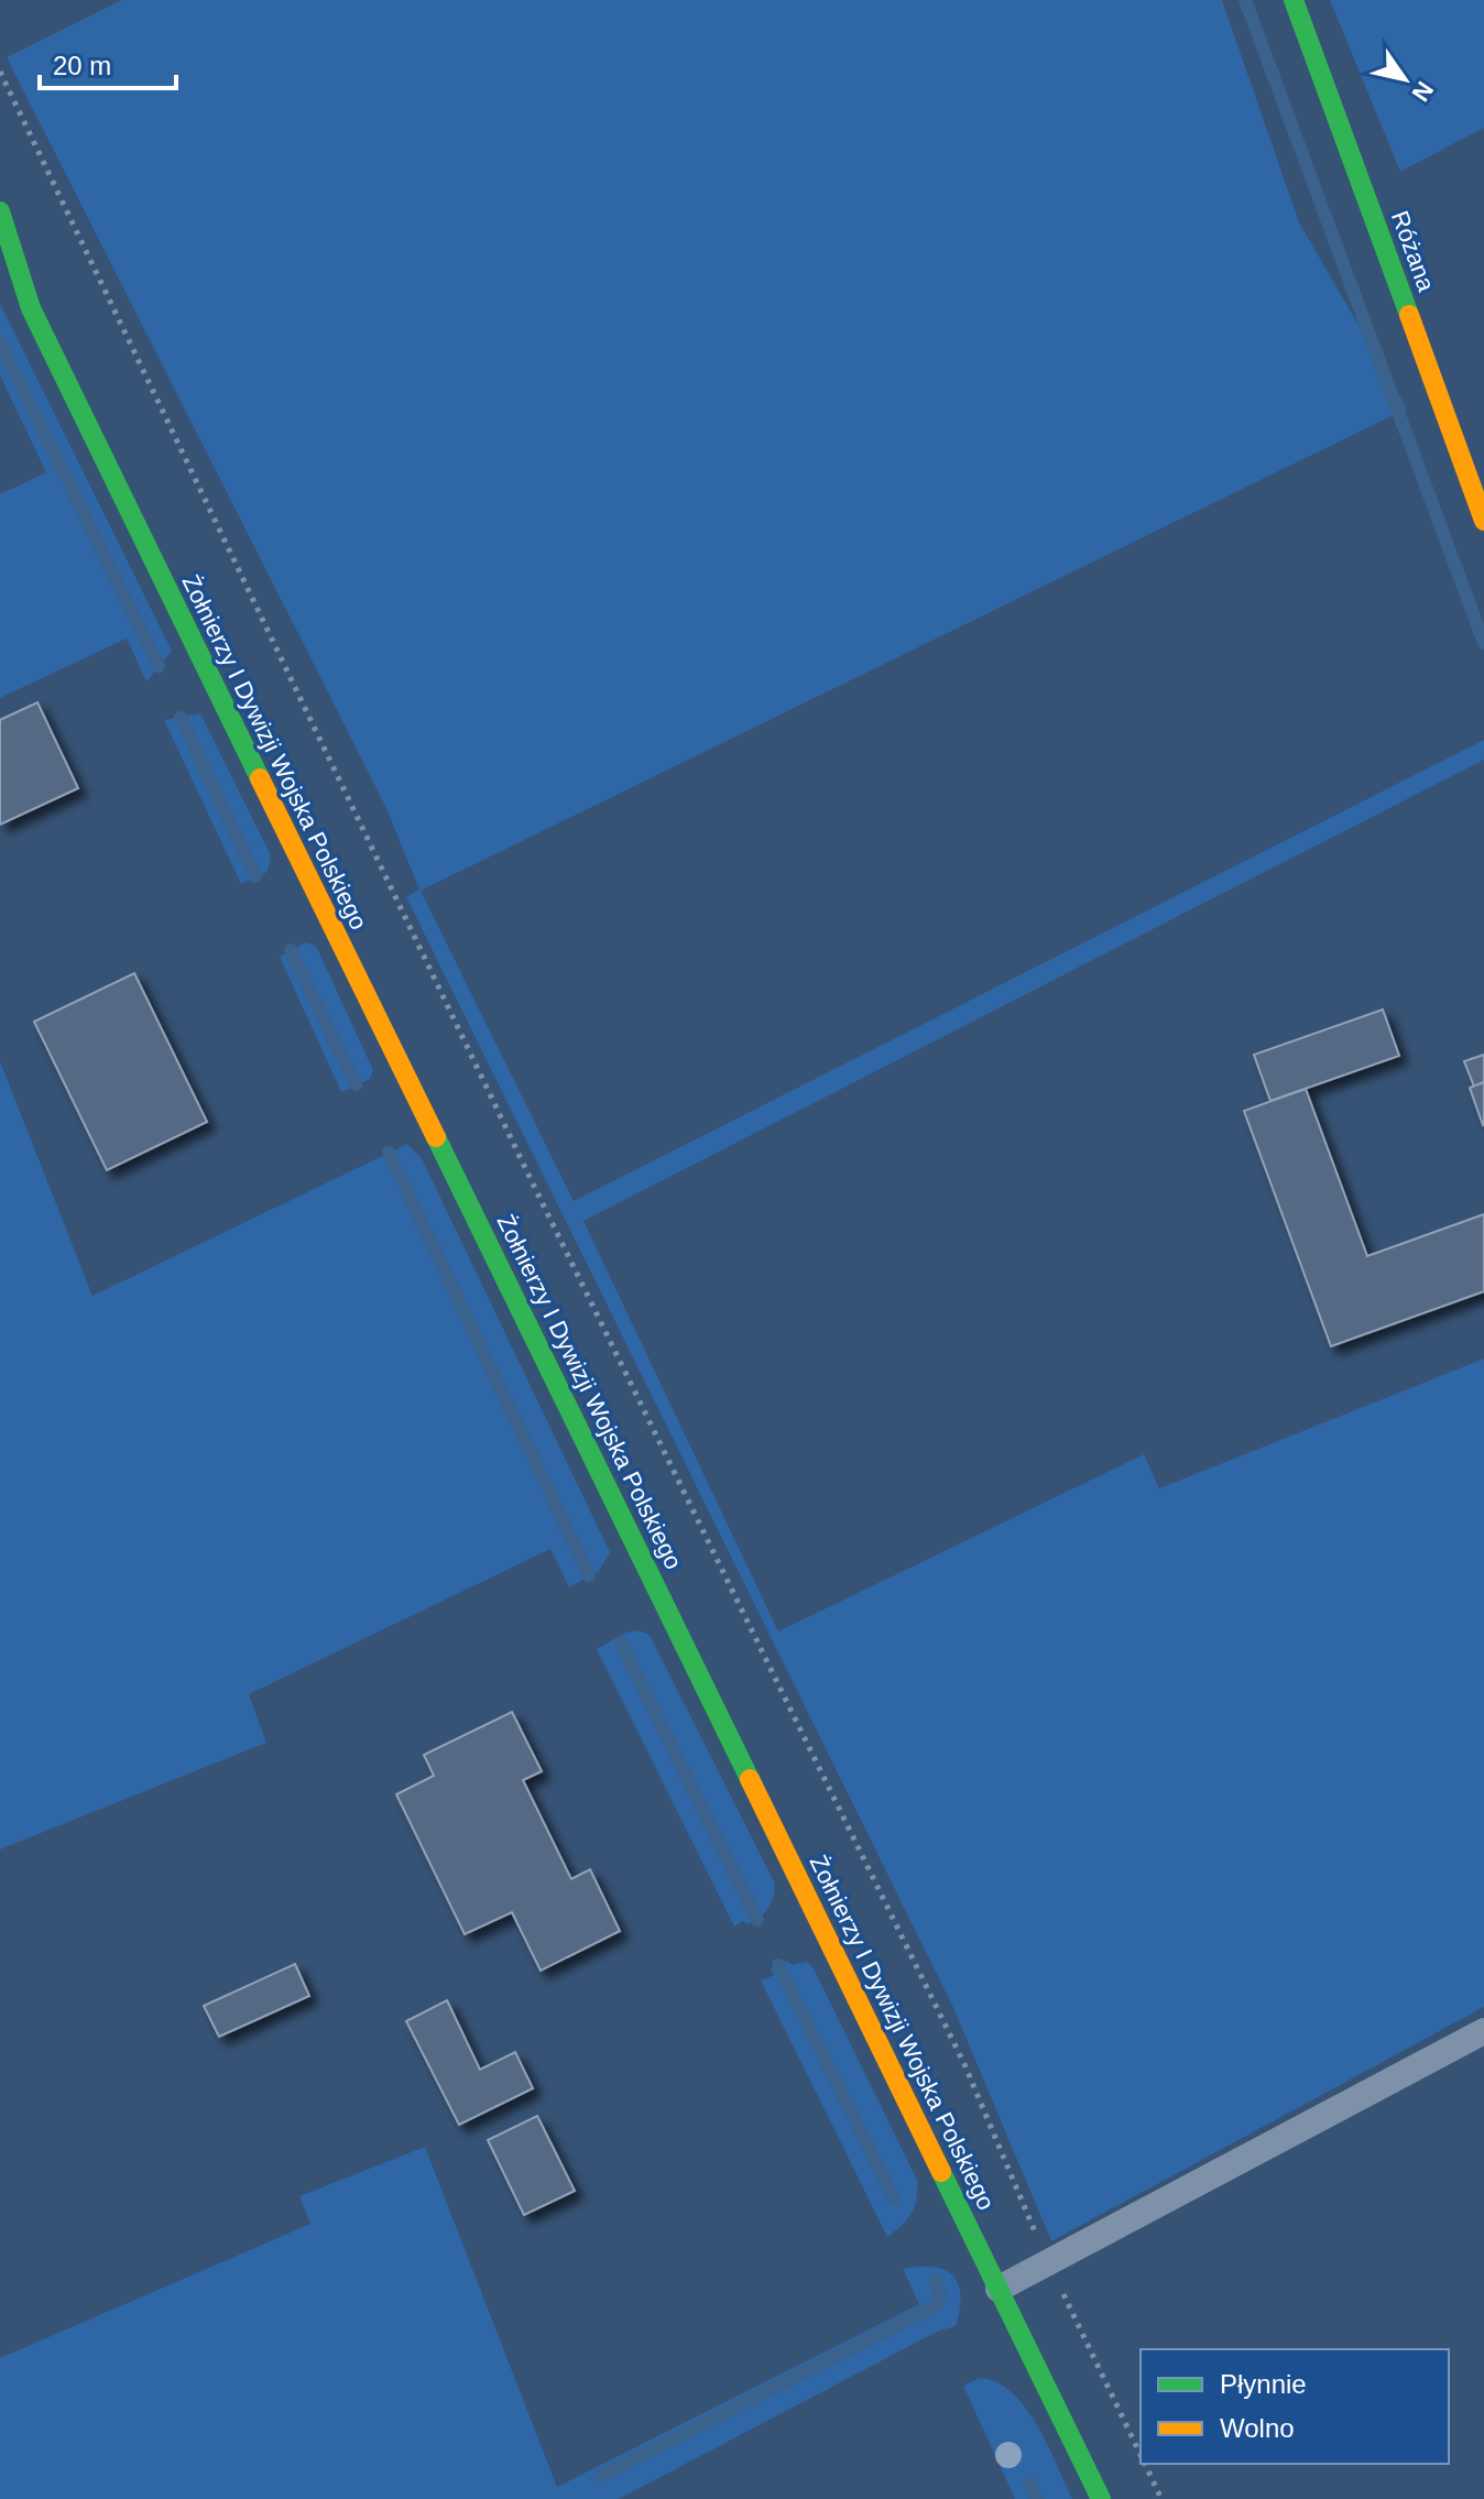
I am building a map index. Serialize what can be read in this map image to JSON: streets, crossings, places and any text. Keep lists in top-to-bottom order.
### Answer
{
  "streets": {
    "street": ["Różana", "Żołnierzy I Dywizji Wojska Polskiego"]
  },
  "legend": ["Płynnie", "Wolno"],
  "scale_bar": "20 m",
  "north": "bottom right"
}
